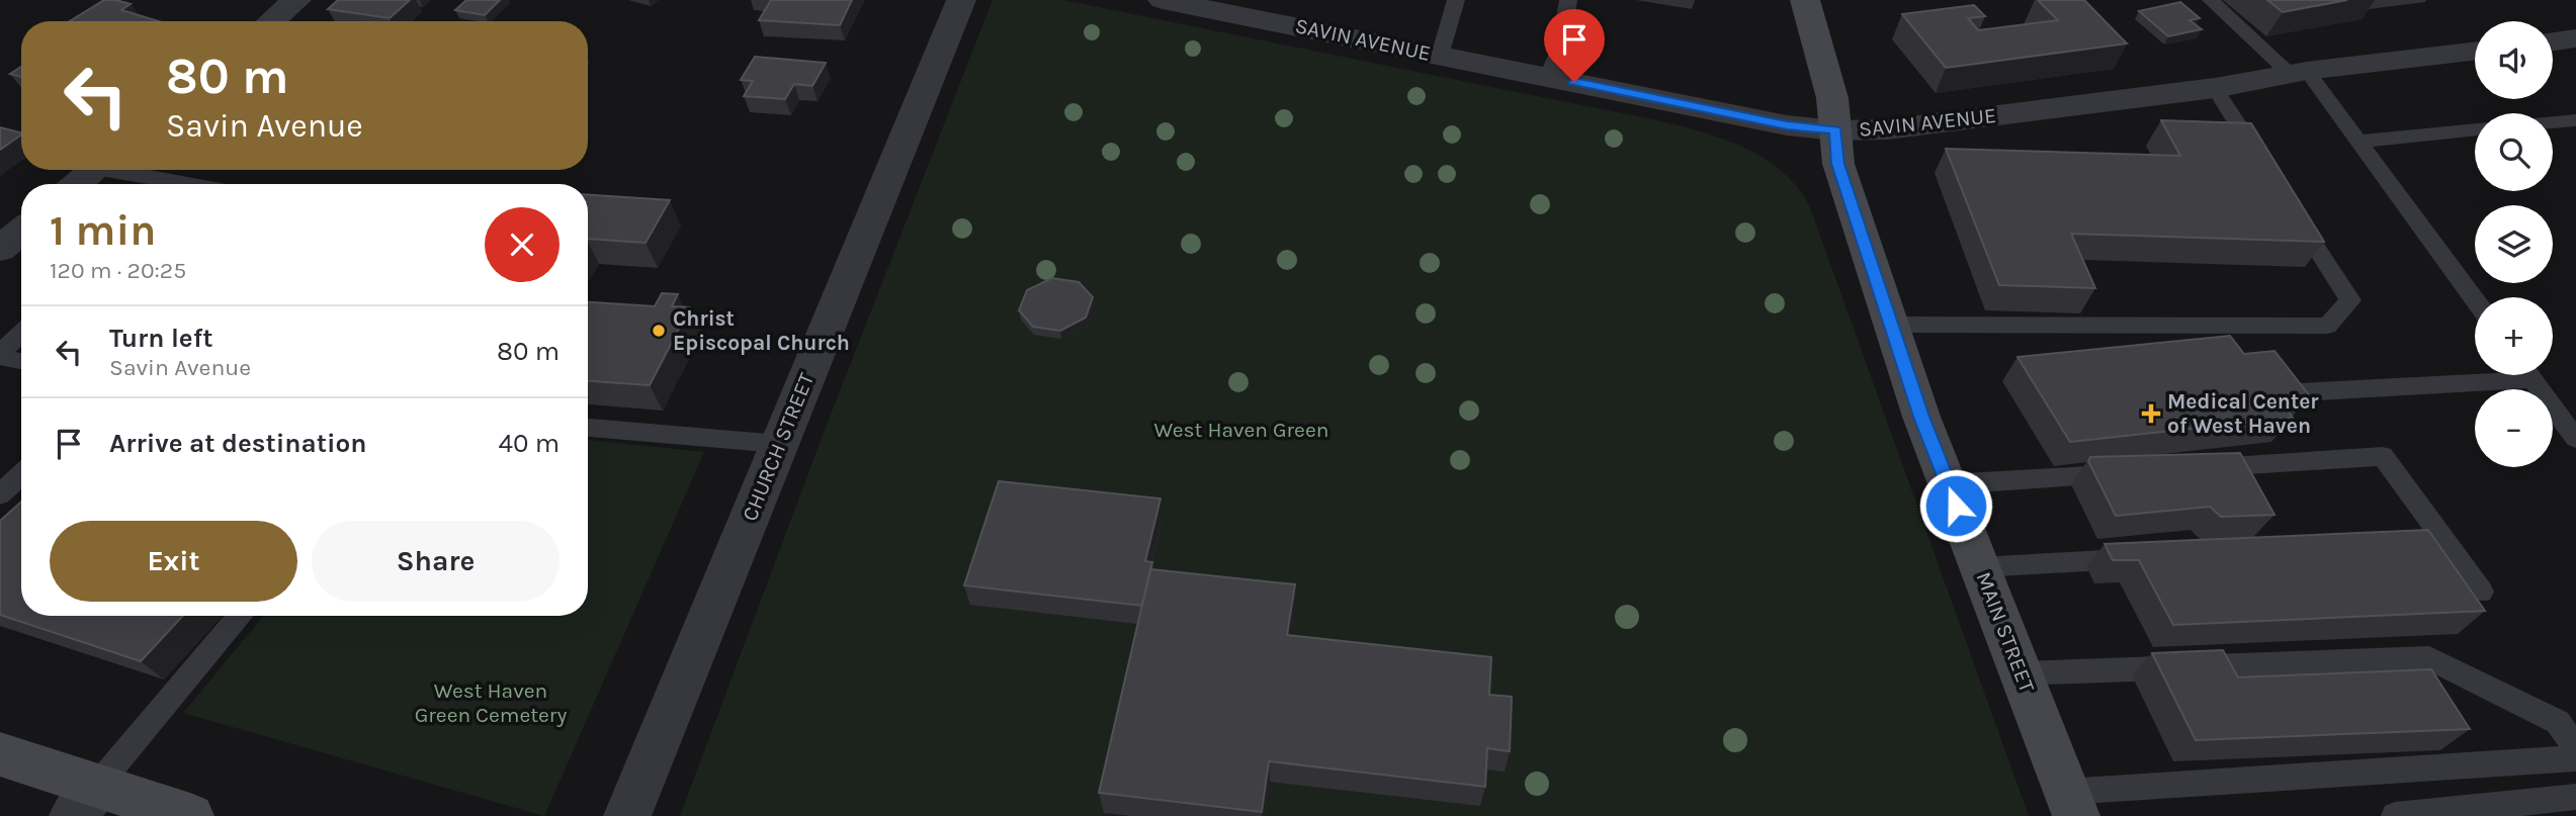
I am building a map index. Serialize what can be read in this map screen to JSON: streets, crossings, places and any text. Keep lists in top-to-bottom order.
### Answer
{
  "streets": {
    "main road": ["MAIN STREET"],
    "street": ["SAVIN AVENUE", "CHURCH STREET"]
  },
  "crossings": [
    ["SAVIN AVENUE", "MAIN STREET"]
  ],
  "parks": ["West Haven Green", "West Haven Green Cemetery"],
  "places": {
    "other": ["Christ Episcopal Church"],
    "health": ["Medical Center of West Haven"]
  },
  "page": {
    "map_buttons": ["+", "−"],
    "turn": ["80 m", "Savin Avenue"],
    "heading": ["1 min", "120 m · 20:25"],
    "list": [
      {
        "name": "Turn left",
        "note": "Savin Avenue",
        "value": "80 m"
      },
      {
        "name": "Arrive at destination",
        "value": "40 m"
      }
    ],
    "buttons": ["Exit", "Share"]
  }
}
